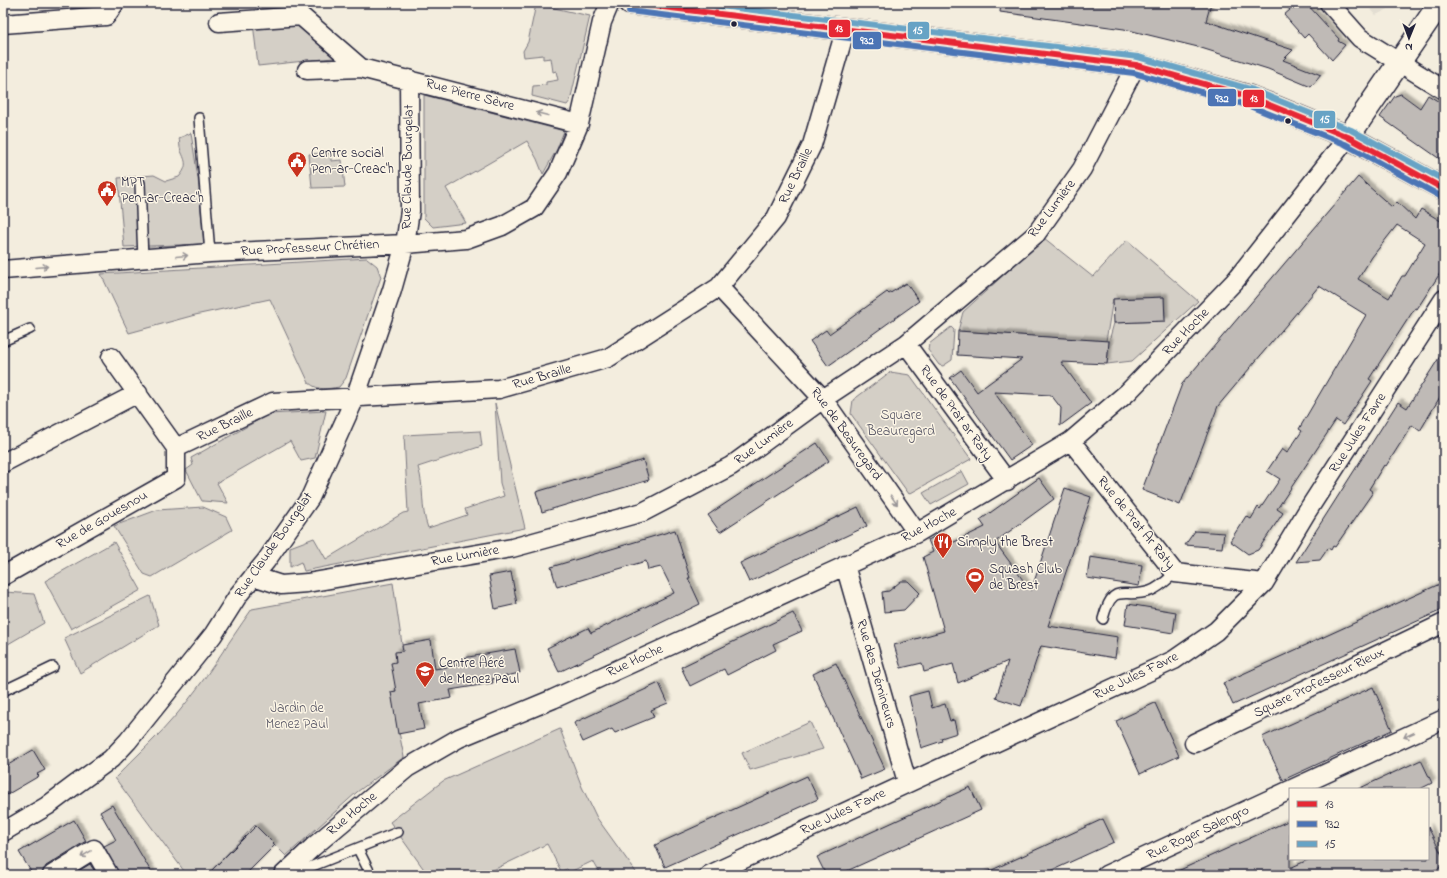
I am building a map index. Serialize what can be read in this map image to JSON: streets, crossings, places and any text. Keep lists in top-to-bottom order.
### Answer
{
  "streets": {
    "main road": ["Rue Hoche"],
    "street": [
      "Rue Pierre Sèvre",
      "Rue Claude Bourgelat",
      "Rue Braille",
      "Rue Lumière",
      "Rue Professeur Chrétien",
      "Rue de Prat ar Raty",
      "Rue Jules Favre",
      "Rue de Beauregard",
      "Rue de Gouesnou",
      "Rue de Prat Ar Raty",
      "Rue des Démineurs",
      "Square Professeur Rieux",
      "Rue Roger Salengro"
    ]
  },
  "crossings": [
    ["Rue Pierre Sèvre", "Rue Claude Bourgelat"],
    ["Rue Pierre Sèvre", "Rue Professeur Chrétien"],
    ["Rue Claude Bourgelat", "Rue Braille"],
    ["Rue Claude Bourgelat", "Rue Lumière"],
    ["Rue Claude Bourgelat", "Rue Professeur Chrétien"],
    ["Rue Braille", "Rue de Beauregard"],
    ["Rue Braille", "Rue de Gouesnou"],
    ["Rue Lumière", "Rue de Prat ar Raty"],
    ["Rue Lumière", "Rue de Beauregard"],
    ["Rue Hoche", "Rue de Prat ar Raty"],
    ["Rue Hoche", "Rue de Beauregard"],
    ["Rue Hoche", "Rue de Prat Ar Raty"],
    ["Rue Hoche", "Rue des Démineurs"],
    ["Rue Jules Favre", "Rue de Prat Ar Raty"],
    ["Rue Jules Favre", "Rue des Démineurs"]
  ],
  "one_way": ["Rue Pierre Sèvre", "Rue de Beauregard", "Rue Roger Salengro"],
  "parks": ["Square Beauregard", "Jardin de Menez Paul"],
  "places": {
    "public building": ["Centre social Pen-ar-Creac'h", "MPT Pen-ar-Creac'h"],
    "restaurant": ["Simply the Brest"],
    "sports": ["Squash Club de Brest"],
    "school or university": ["Centre Aéré de Menez Paul"]
  },
  "lines": ["transit line 13", "transit line 15", "transit line 932"],
  "legend": ["13", "932", "15"],
  "north": "bottom"
}
